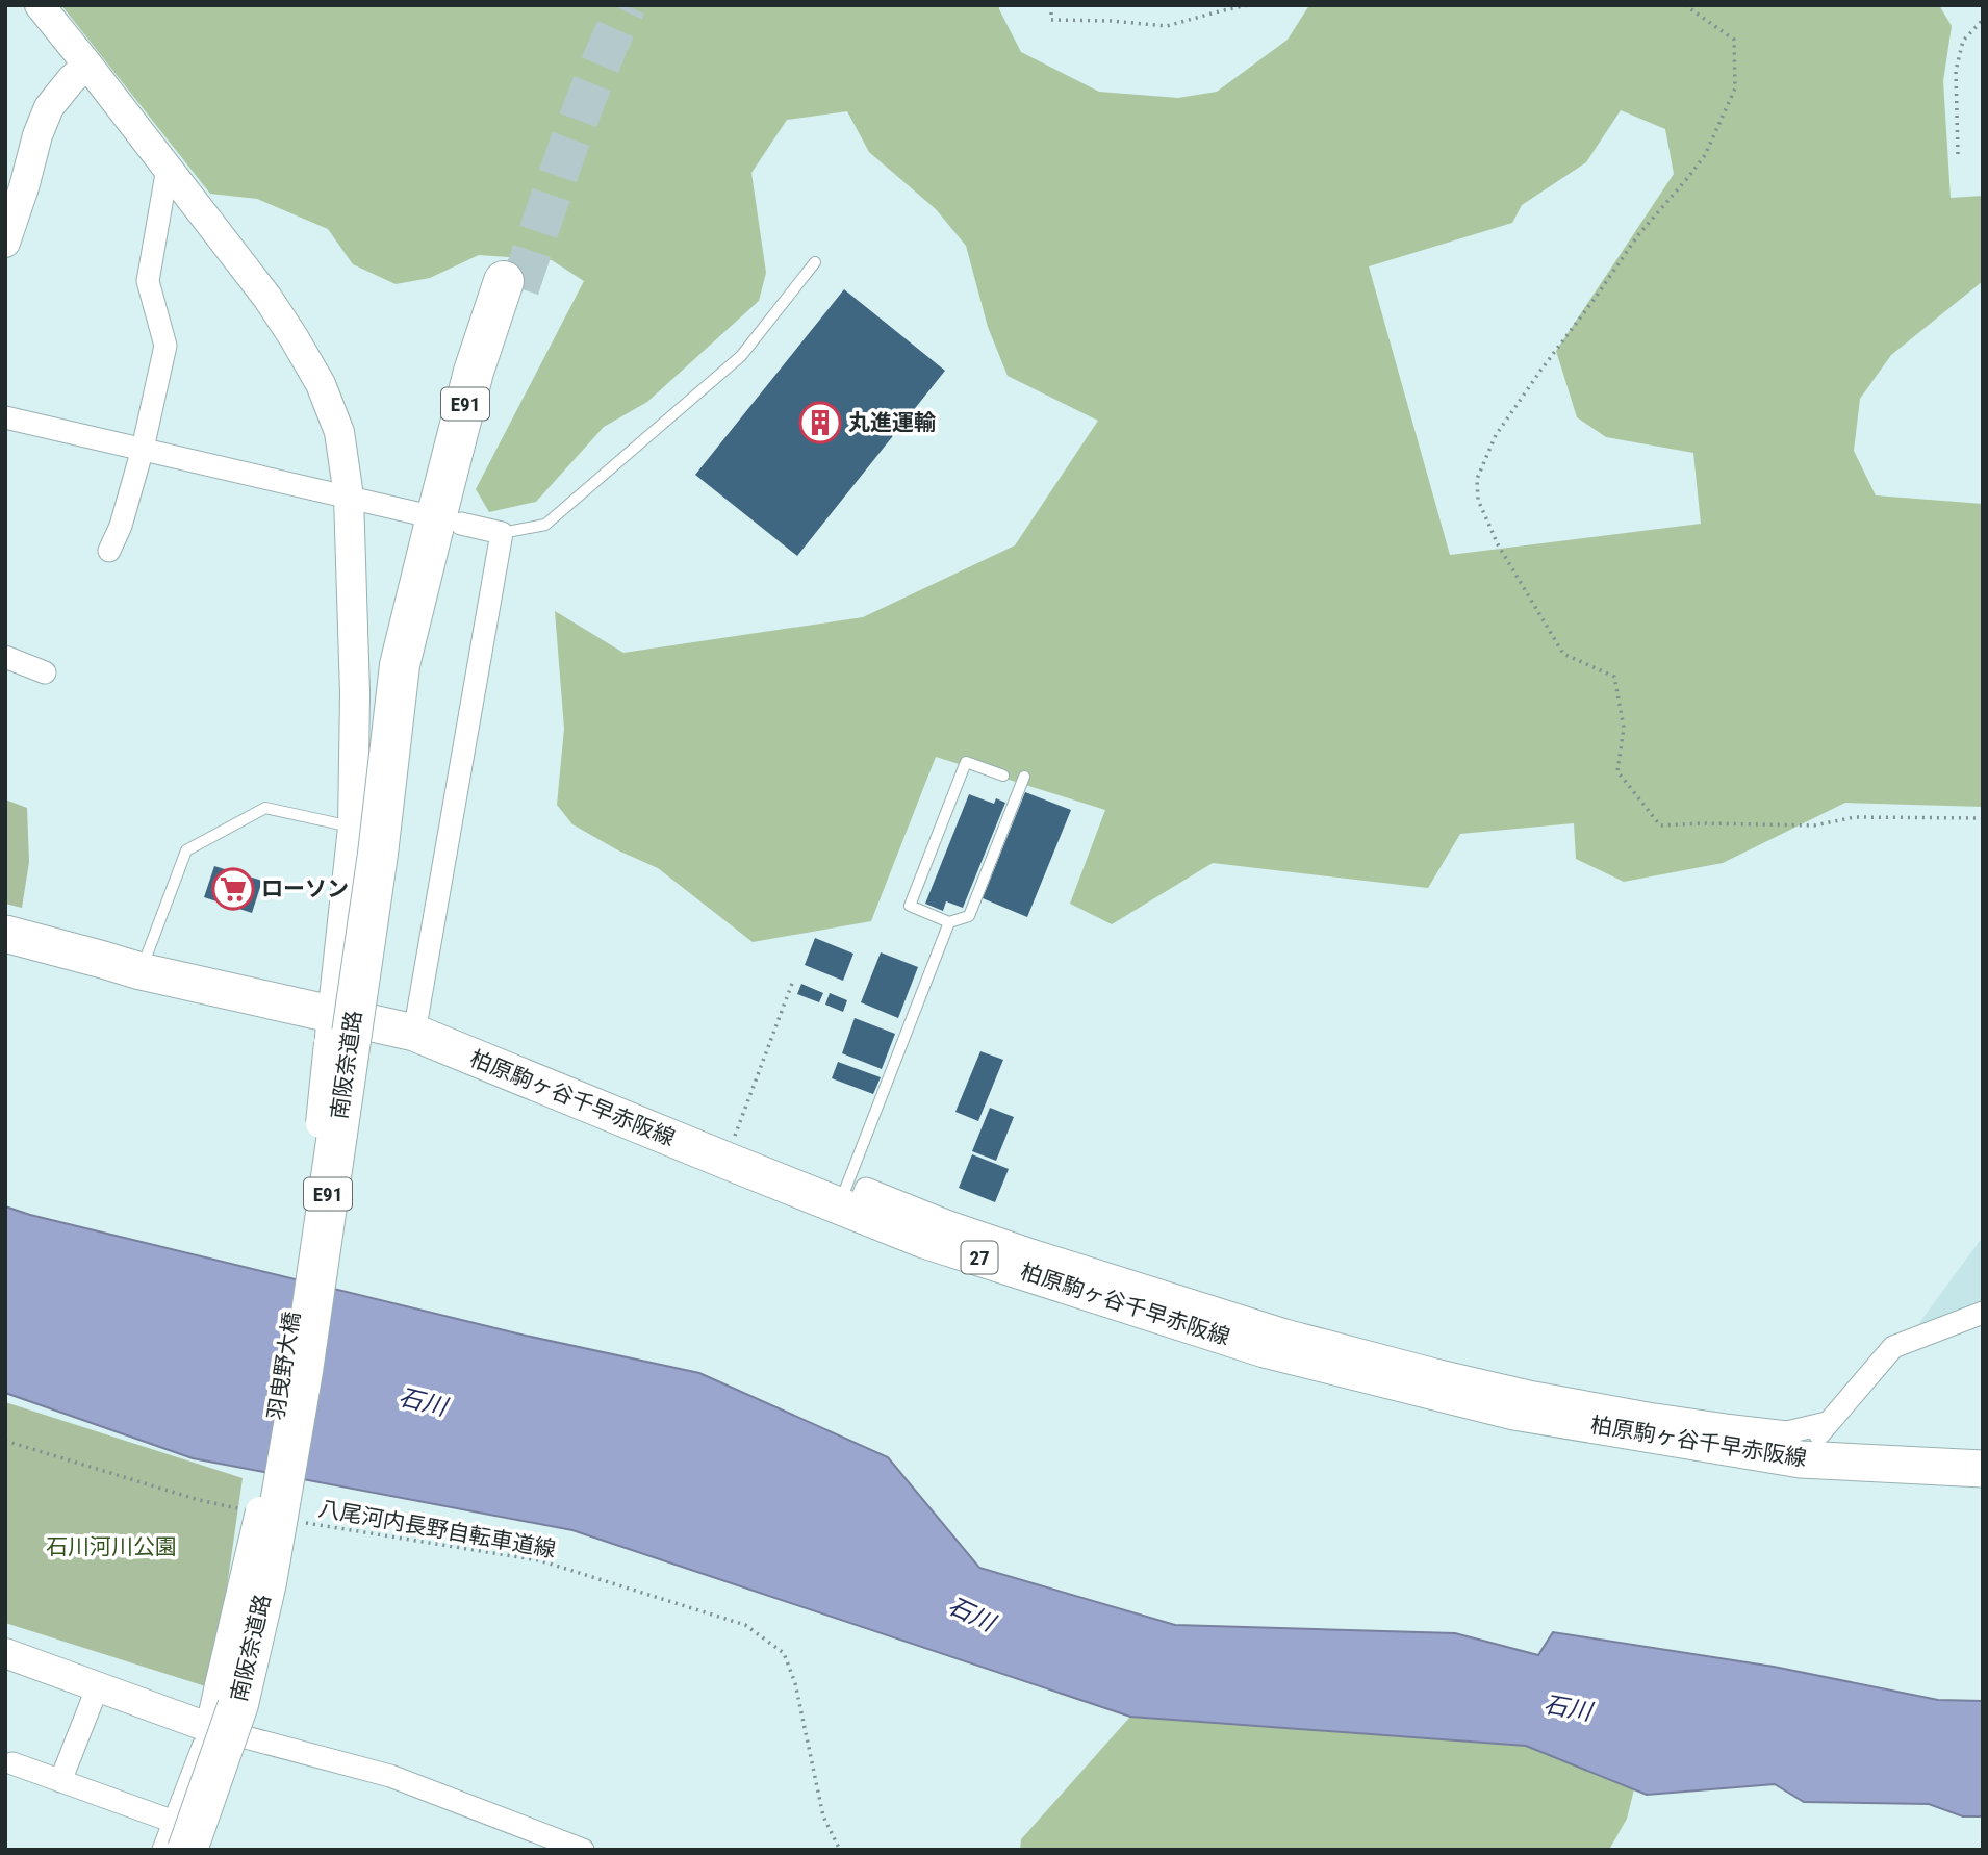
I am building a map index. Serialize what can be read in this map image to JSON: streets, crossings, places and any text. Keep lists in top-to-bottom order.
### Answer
{
  "streets": {
    "highway": ["E91", "南阪奈道路"],
    "main road": ["柏原駒ヶ谷千早赤阪線", "27"],
    "street": ["羽曳野大橋"],
    "path": ["八尾河内長野自転車道線"]
  },
  "crossings": [
    ["柏原駒ヶ谷千早赤阪線", "羽曳野大橋"]
  ],
  "water": ["石川"],
  "parks": ["石川河川公園"],
  "places": {
    "building": ["丸進運輸"],
    "supermarket": ["ローソン"]
  }
}
